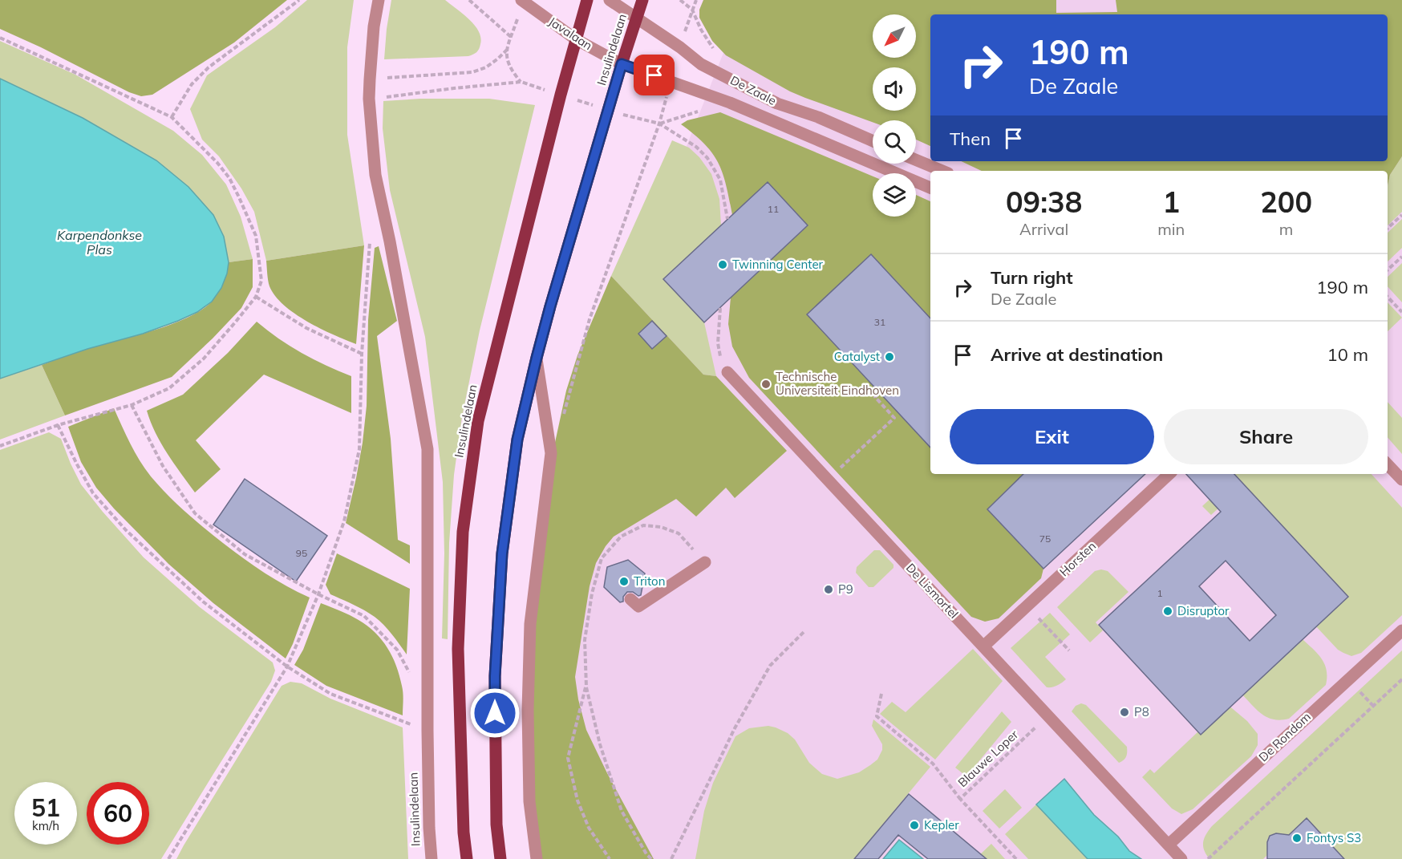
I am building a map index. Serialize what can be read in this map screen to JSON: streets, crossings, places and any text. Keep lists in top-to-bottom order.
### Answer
{
  "streets": {
    "main road": ["Insulindelaan"],
    "street": [
      "Javalaan",
      "De Zaale",
      "Horsten",
      "De Lismortel",
      "De Rondom"
    ],
    "path": ["Blauwe Loper"]
  },
  "crossings": [
    ["Javalaan", "Insulindelaan"],
    ["Javalaan", "De Zaale"],
    ["Insulindelaan", "De Zaale"],
    ["Horsten", "De Lismortel"],
    ["De Lismortel", "De Rondom"],
    ["De Lismortel", "Blauwe Loper"]
  ],
  "water": ["Karpendonkse Plas"],
  "places": [
    "Twinning Center",
    "Catalyst",
    "Technische Universiteit Eindhoven",
    "Triton",
    "P9",
    "Disruptor",
    "P8",
    "Kepler",
    "Fontys S3"
  ],
  "house_numbers": [
    "11",
    "31",
    "75",
    "95",
    "1"
  ],
  "north": "bottom left",
  "page": {
    "turn": ["190 m", "De Zaale"],
    "then": "Then",
    "eta": [
      "09:38",
      "Arrival",
      "1",
      "min",
      "200",
      "m"
    ],
    "list": [
      {
        "name": "Turn right",
        "note": "De Zaale",
        "value": "190 m"
      },
      {
        "name": "Arrive at destination",
        "value": "10 m"
      }
    ],
    "buttons": ["Exit", "Share"],
    "speed": "51 km/h",
    "limit": "60"
  }
}
